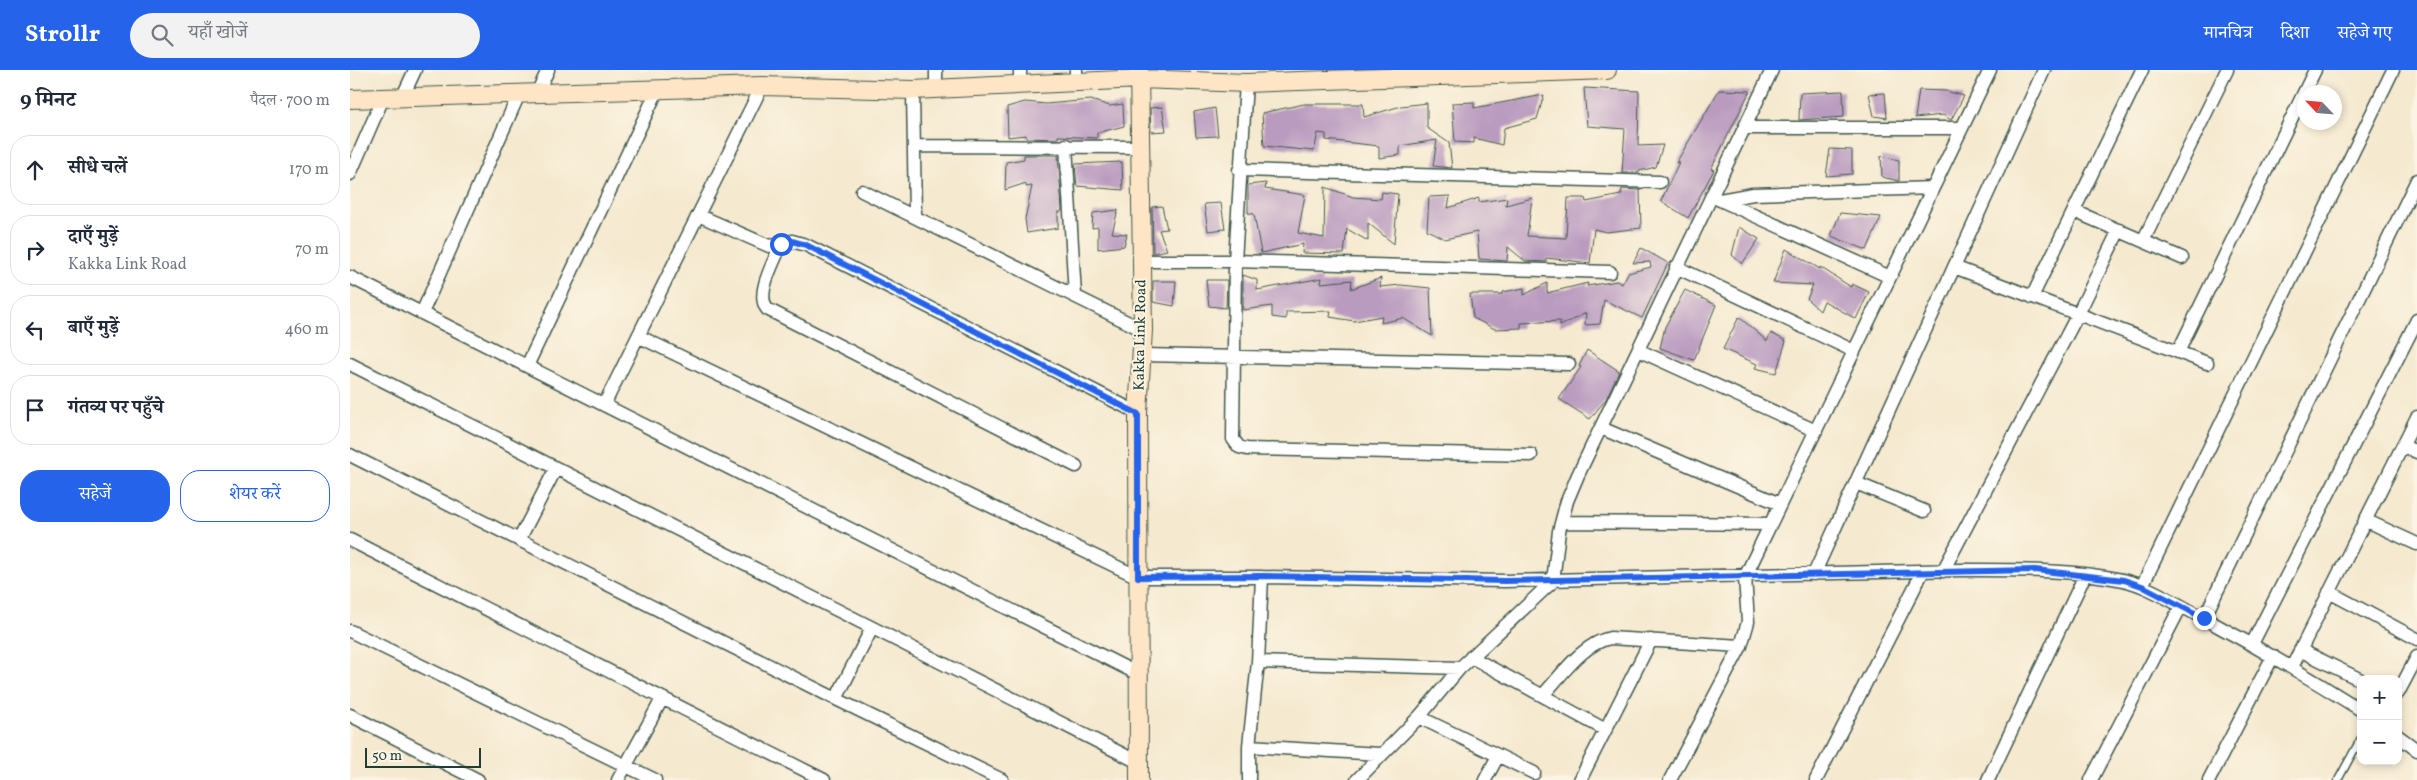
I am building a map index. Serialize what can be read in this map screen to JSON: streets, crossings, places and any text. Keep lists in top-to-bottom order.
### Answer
{
  "streets": {
    "street": ["Kakka Link Road"]
  },
  "scale_bar": "50 m",
  "north": "top left",
  "page": {
    "header": "Strollr",
    "search": "यहाँ खोजें",
    "nav": ["मानचित्र", "दिशा", "सहेजे गए"],
    "heading": ["9 मिनट", "पैदल · 700 m"],
    "list": [
      ["सीधे चलें", "170 m"],
      ["दाएँ मुड़ें", "Kakka Link Road", "70 m"],
      ["बाएँ मुड़ें", "460 m"],
      "गंतव्य पर पहुँचे"
    ],
    "buttons": ["सहेजें", "शेयर करें"],
    "map_buttons": ["+", "−"],
    "scale": "50 m"
  }
}
